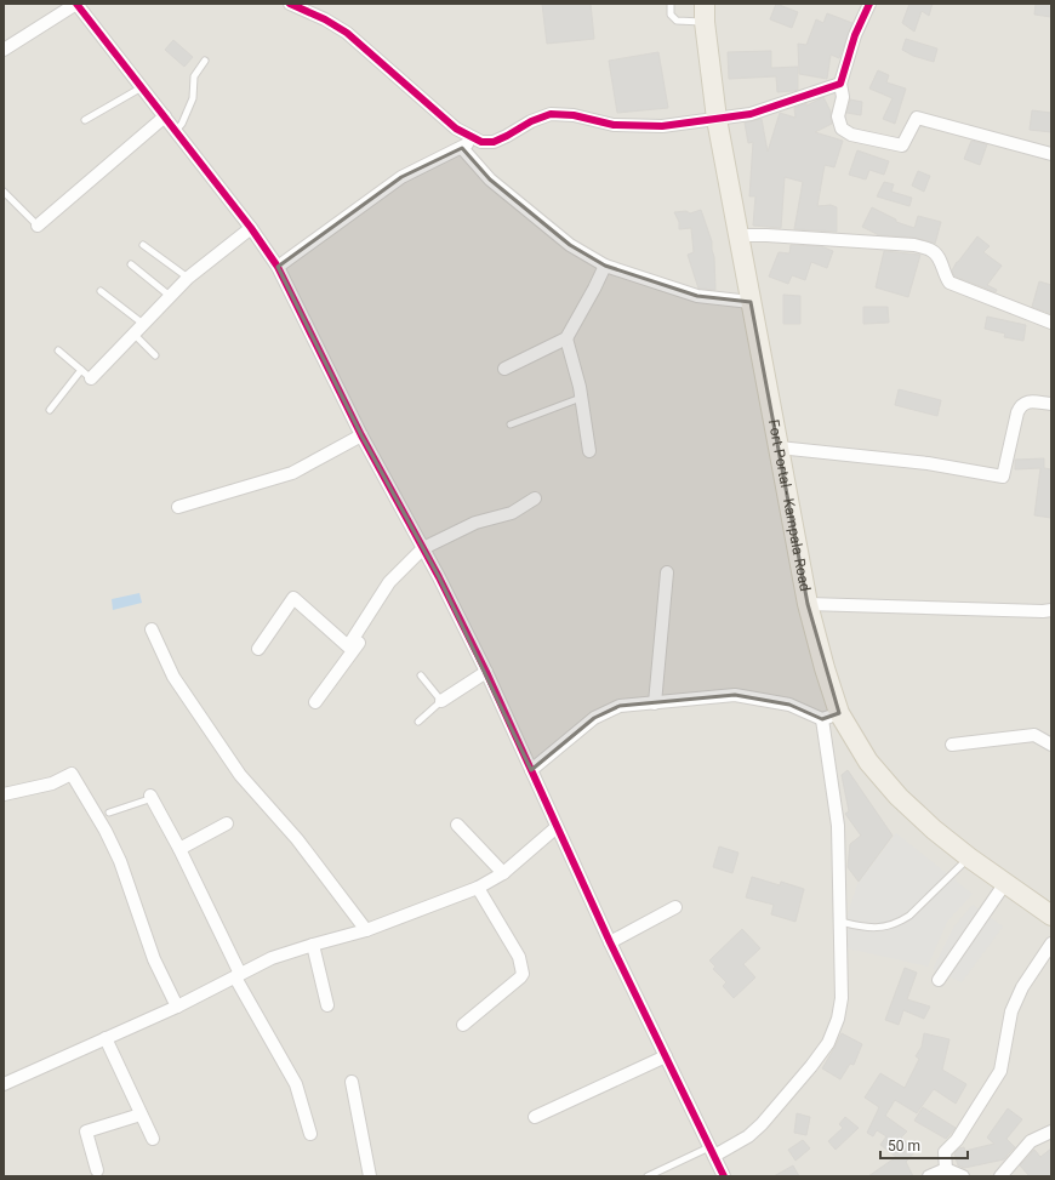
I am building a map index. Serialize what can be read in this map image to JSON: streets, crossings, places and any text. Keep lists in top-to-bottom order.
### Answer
{
  "streets": {
    "main road": ["Fort Portal - Kampala Road"]
  },
  "scale_bar": "50 m"
}
